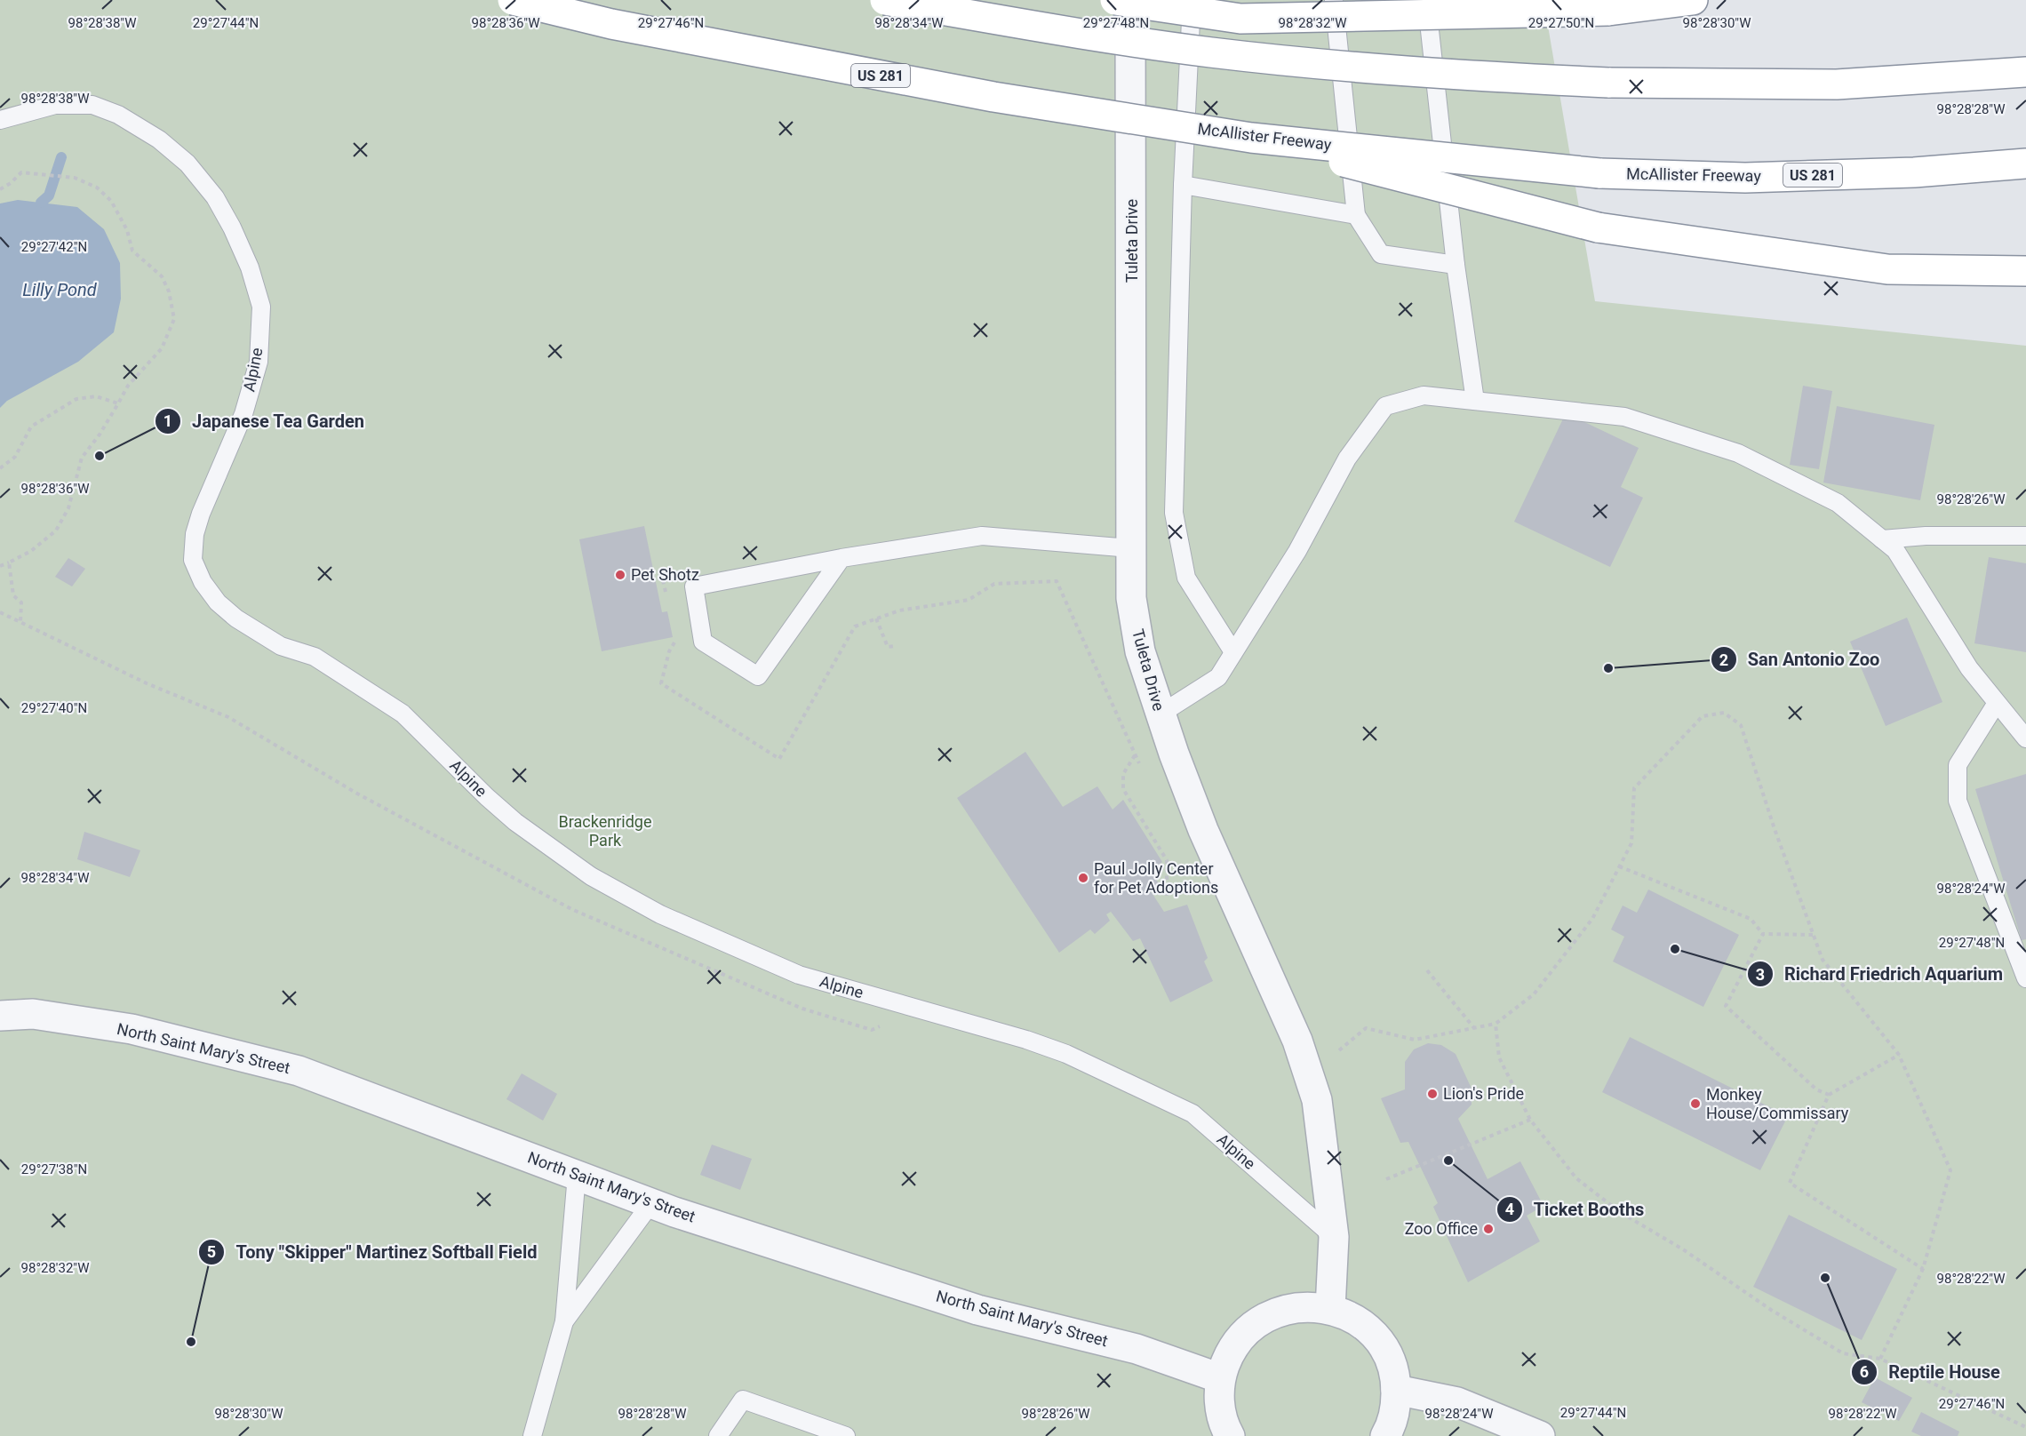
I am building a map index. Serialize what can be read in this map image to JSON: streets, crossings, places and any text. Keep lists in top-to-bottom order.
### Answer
{
  "streets": {
    "highway": ["US 281", "McAllister Freeway"],
    "street": ["Tuleta Drive", "North Saint Mary's Street"],
    "lane": ["Alpine"]
  },
  "crossings": [
    ["Tuleta Drive", "Alpine"]
  ],
  "water": ["Lilly Pond"],
  "parks": ["Brackenridge Park"],
  "places": [
    "Japanese Tea Garden",
    "Pet Shotz",
    "San Antonio Zoo",
    "Paul Jolly Center for Pet Adoptions",
    "Richard Friedrich Aquarium",
    "Lion's Pride",
    "Monkey House/Commissary",
    "Ticket Booths",
    "Zoo Office",
    "Reptile House",
    "Tony \"Skipper\" Martinez Softball Field"
  ],
  "coordinates": [
    "98°28'38\"W",
    "98°28'36\"W",
    "98°28'34\"W",
    "98°28'32\"W",
    "98°28'30\"W",
    "29°27'44\"N",
    "29°27'46\"N",
    "29°27'48\"N",
    "29°27'50\"N",
    "98°28'28\"W",
    "29°27'42\"N",
    "98°28'26\"W",
    "29°27'40\"N",
    "98°28'24\"W",
    "29°27'38\"N",
    "98°28'22\"W"
  ]
}
